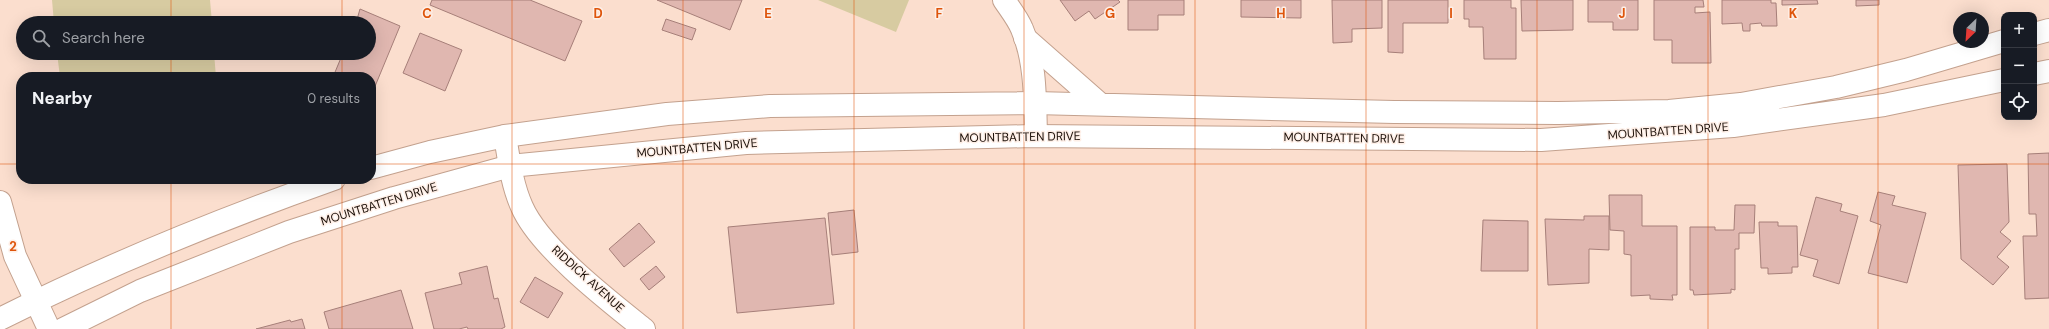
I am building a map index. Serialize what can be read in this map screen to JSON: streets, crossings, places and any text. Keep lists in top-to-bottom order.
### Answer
{
  "streets": {
    "main road": ["MOUNTBATTEN DRIVE", "RIDDICK AVENUE"]
  },
  "crossings": [
    ["MOUNTBATTEN DRIVE", "RIDDICK AVENUE"]
  ],
  "north": "bottom left",
  "page": {
    "map_buttons": ["+", "−"],
    "search": "Search here",
    "heading": ["Nearby", "0 results"]
  },
  "grid": {
    "columns": [
      "C",
      "D",
      "E",
      "F",
      "G",
      "H",
      "I",
      "J",
      "K"
    ],
    "rows": ["2"]
  }
}
